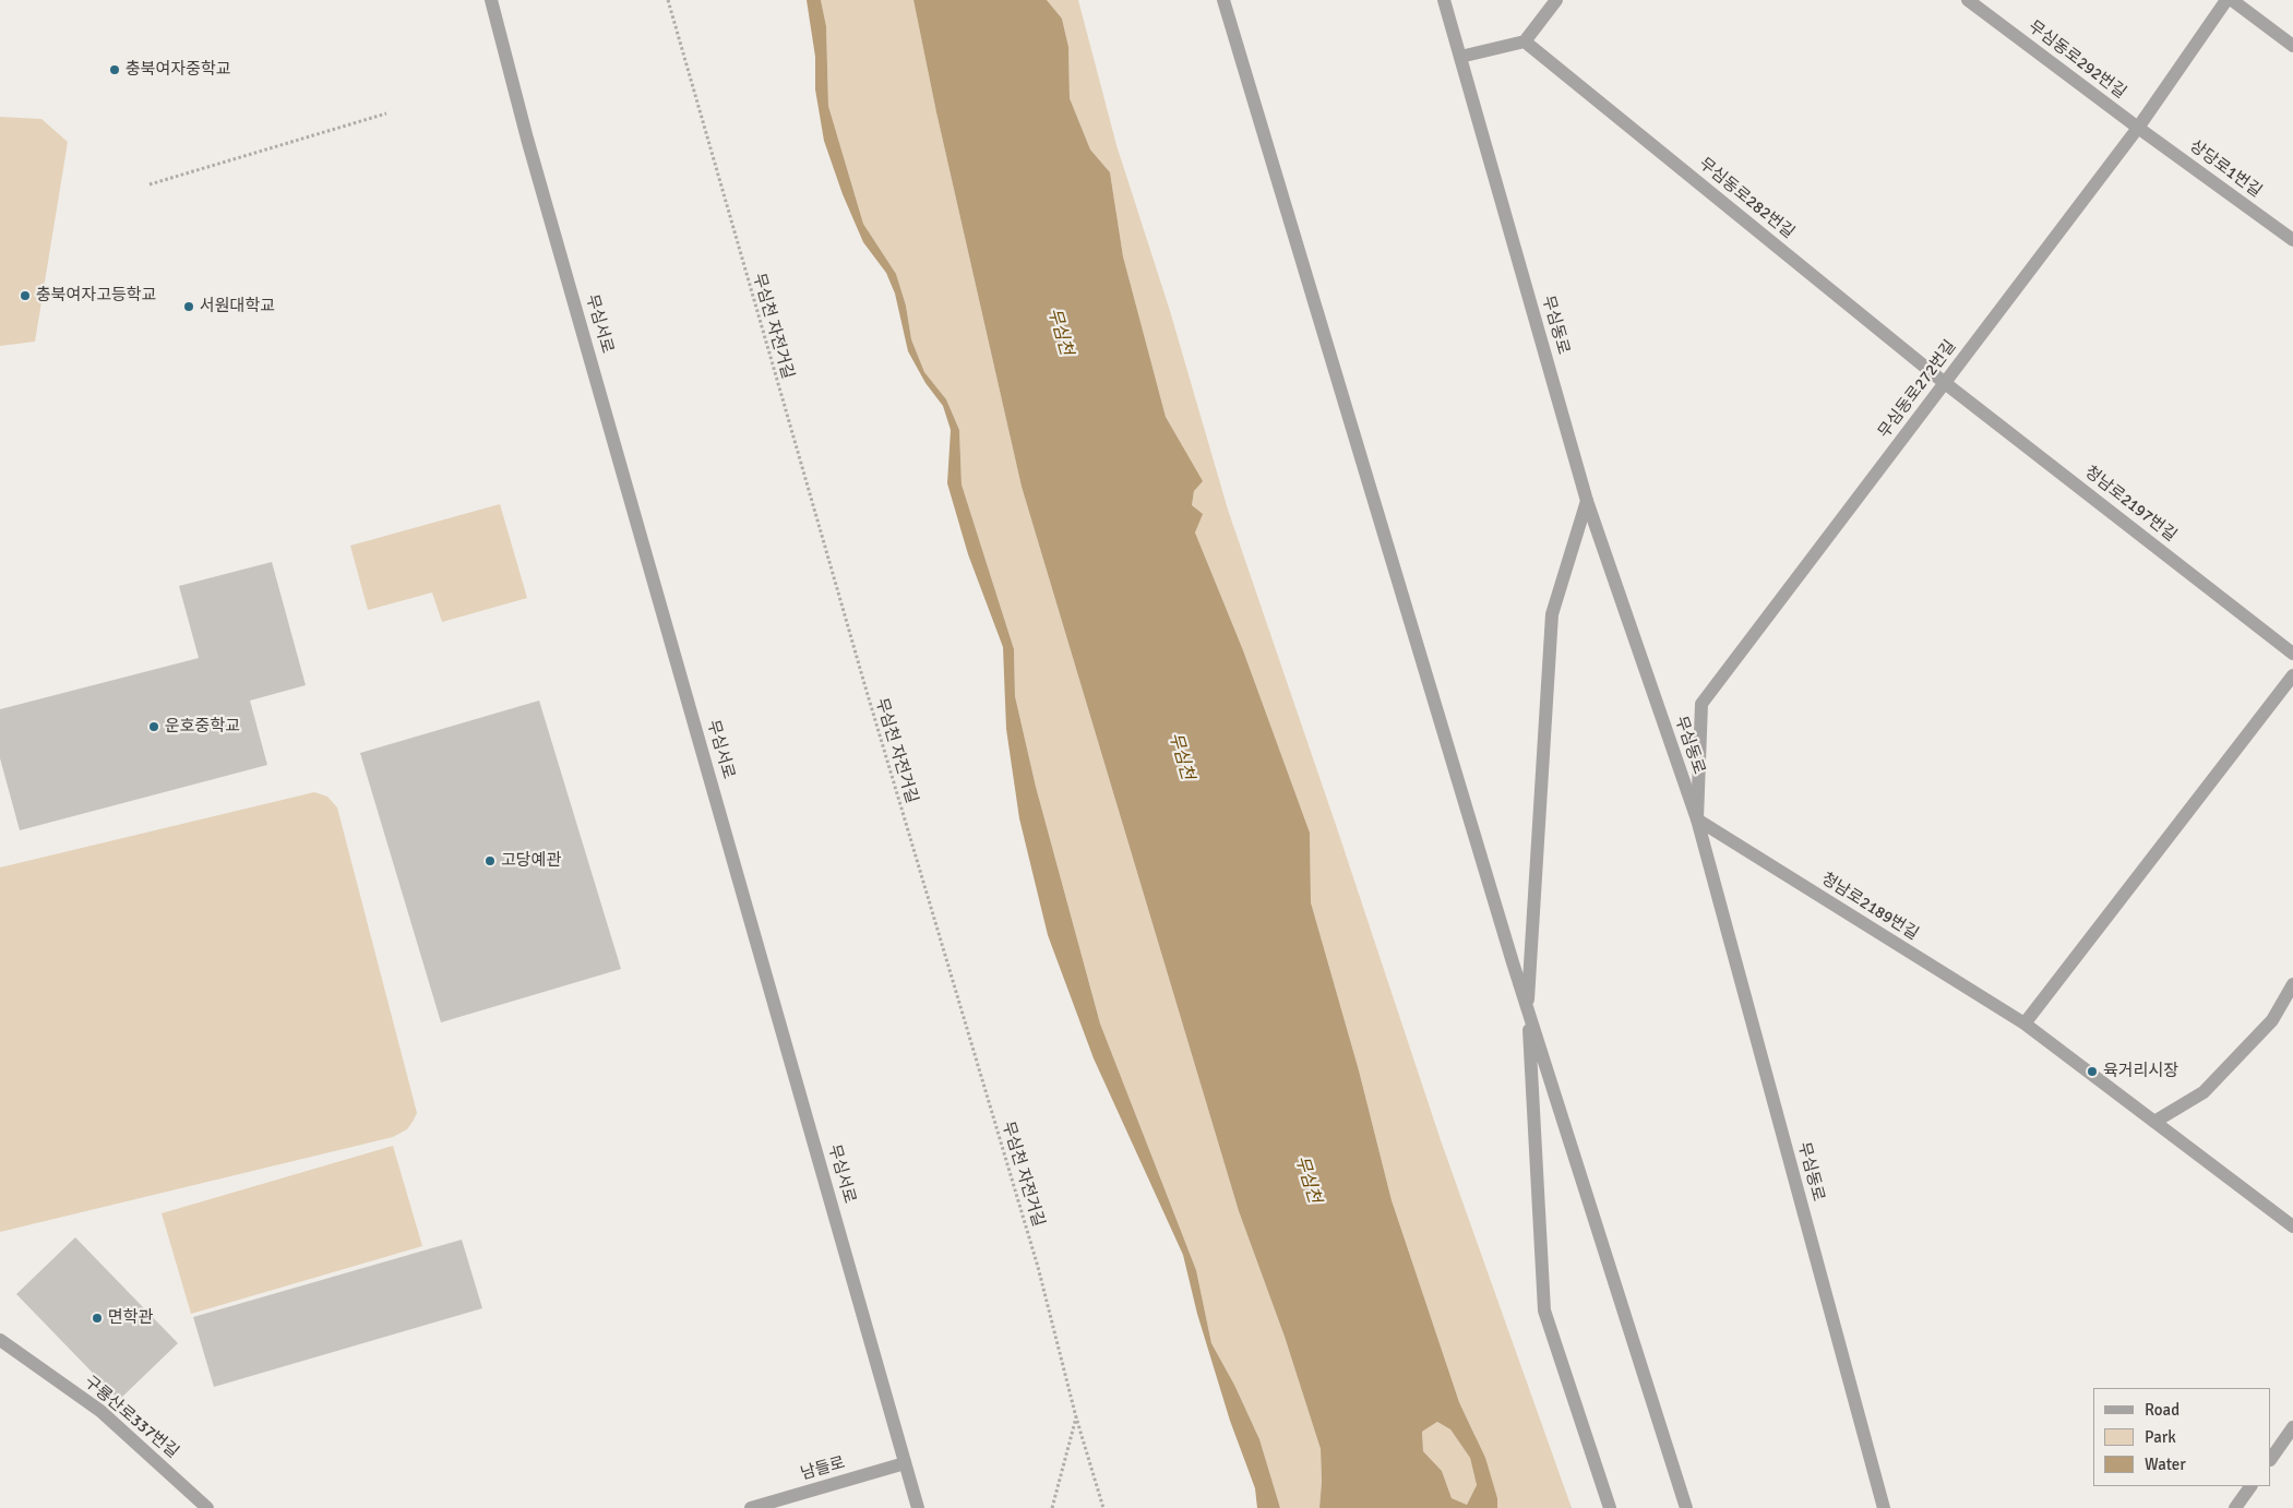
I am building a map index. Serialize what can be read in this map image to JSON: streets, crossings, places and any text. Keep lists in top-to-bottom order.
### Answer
{
  "streets": {
    "street": [
      "무심동로292번길",
      "상당로1번길",
      "무심동로282번길",
      "무심서로",
      "무심동로",
      "무심동로272번길",
      "청남로2197번길",
      "청남로2189번길",
      "구룡산로337번길",
      "남들로"
    ],
    "path": ["무심천 자전거길"]
  },
  "crossings": [
    ["무심동로292번길", "상당로1번길"],
    ["무심동로292번길", "무심동로272번길"],
    ["상당로1번길", "무심동로272번길"],
    ["무심동로282번길", "무심동로272번길"],
    ["무심동로282번길", "청남로2197번길"],
    ["무심서로", "남들로"],
    ["무심동로", "무심동로272번길"],
    ["무심동로", "청남로2189번길"],
    ["무심동로272번길", "청남로2197번길"],
    ["무심동로272번길", "청남로2189번길"]
  ],
  "water": ["무심천"],
  "places": [
    "충북여자중학교",
    "충북여자고등학교",
    "서원대학교",
    "운호중학교",
    "고당예관",
    "육거리시장",
    "면학관"
  ],
  "legend": ["Road", "Park", "Water"]
}
